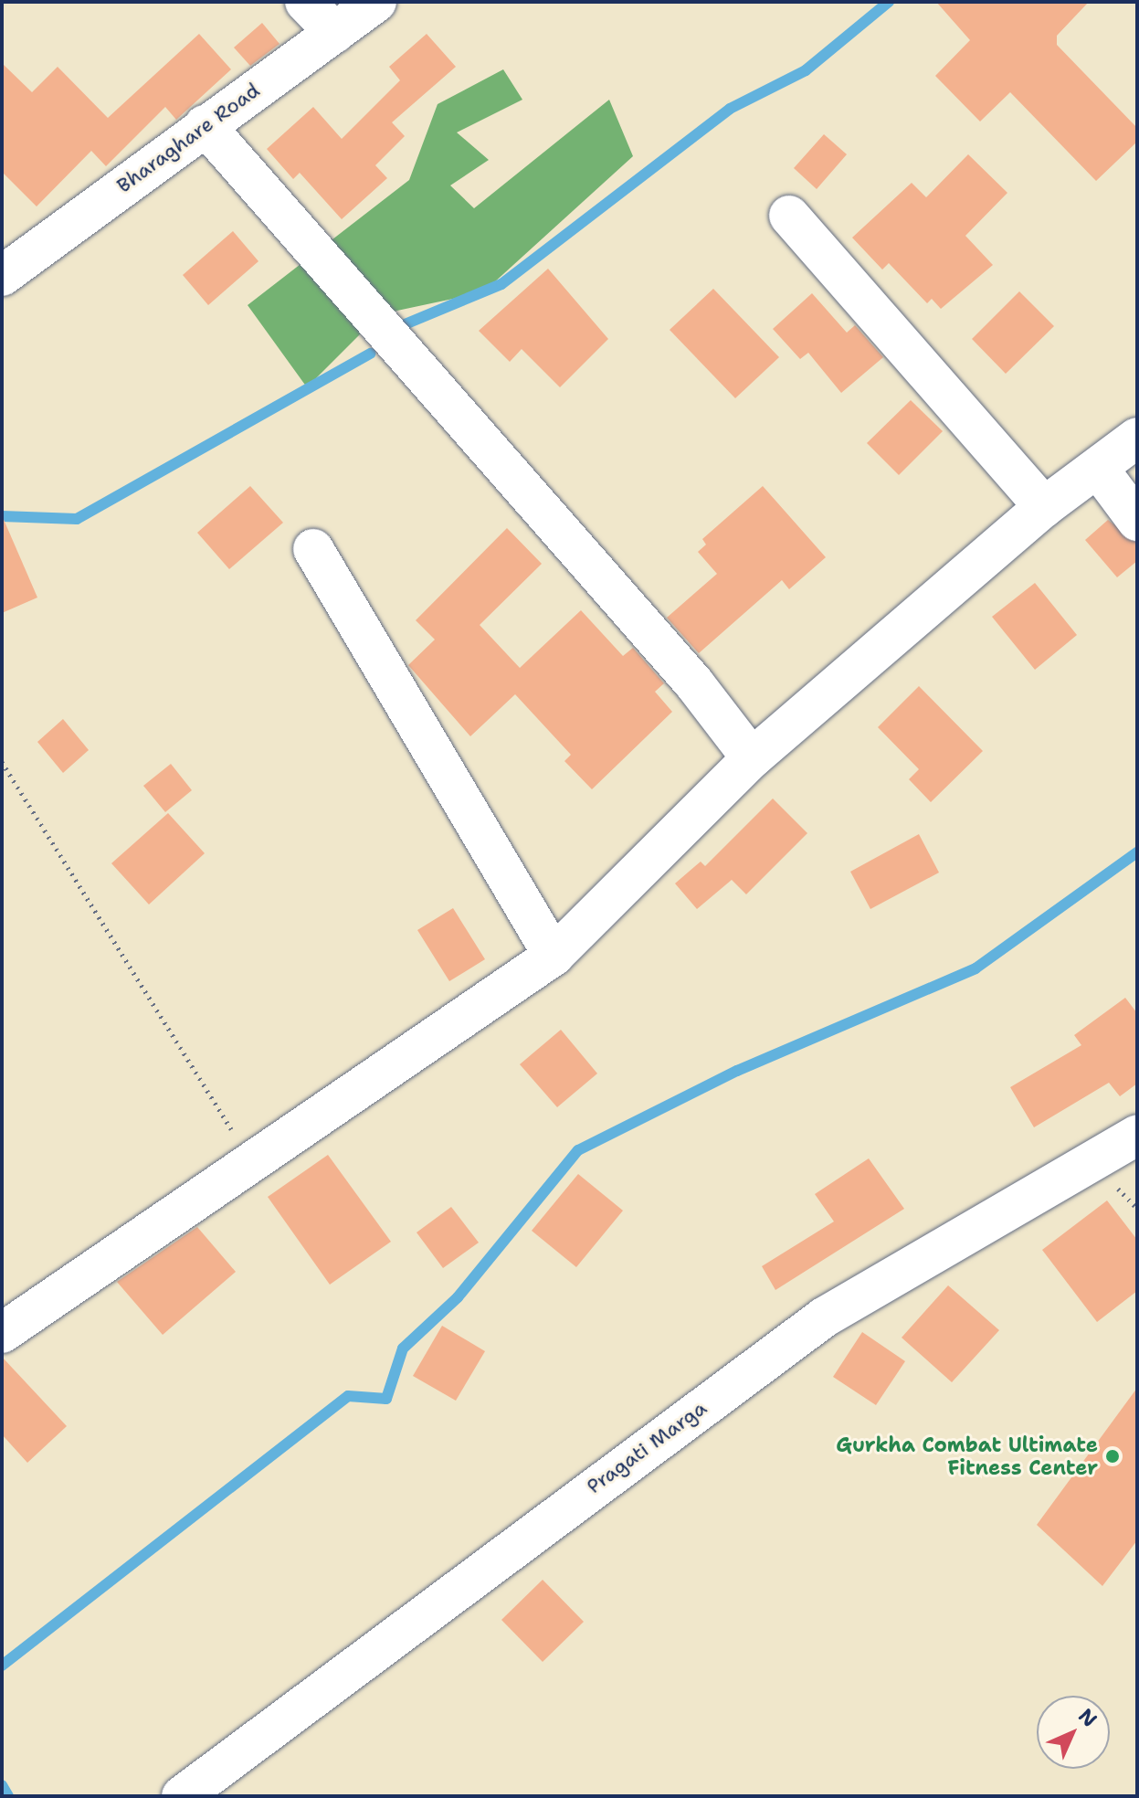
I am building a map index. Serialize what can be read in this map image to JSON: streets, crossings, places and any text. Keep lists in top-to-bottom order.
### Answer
{
  "streets": {
    "street": ["Bharaghare Road", "Pragati Marga"]
  },
  "places": ["Gurkha Combat Ultimate Fitness Center"],
  "north": "top right"
}
